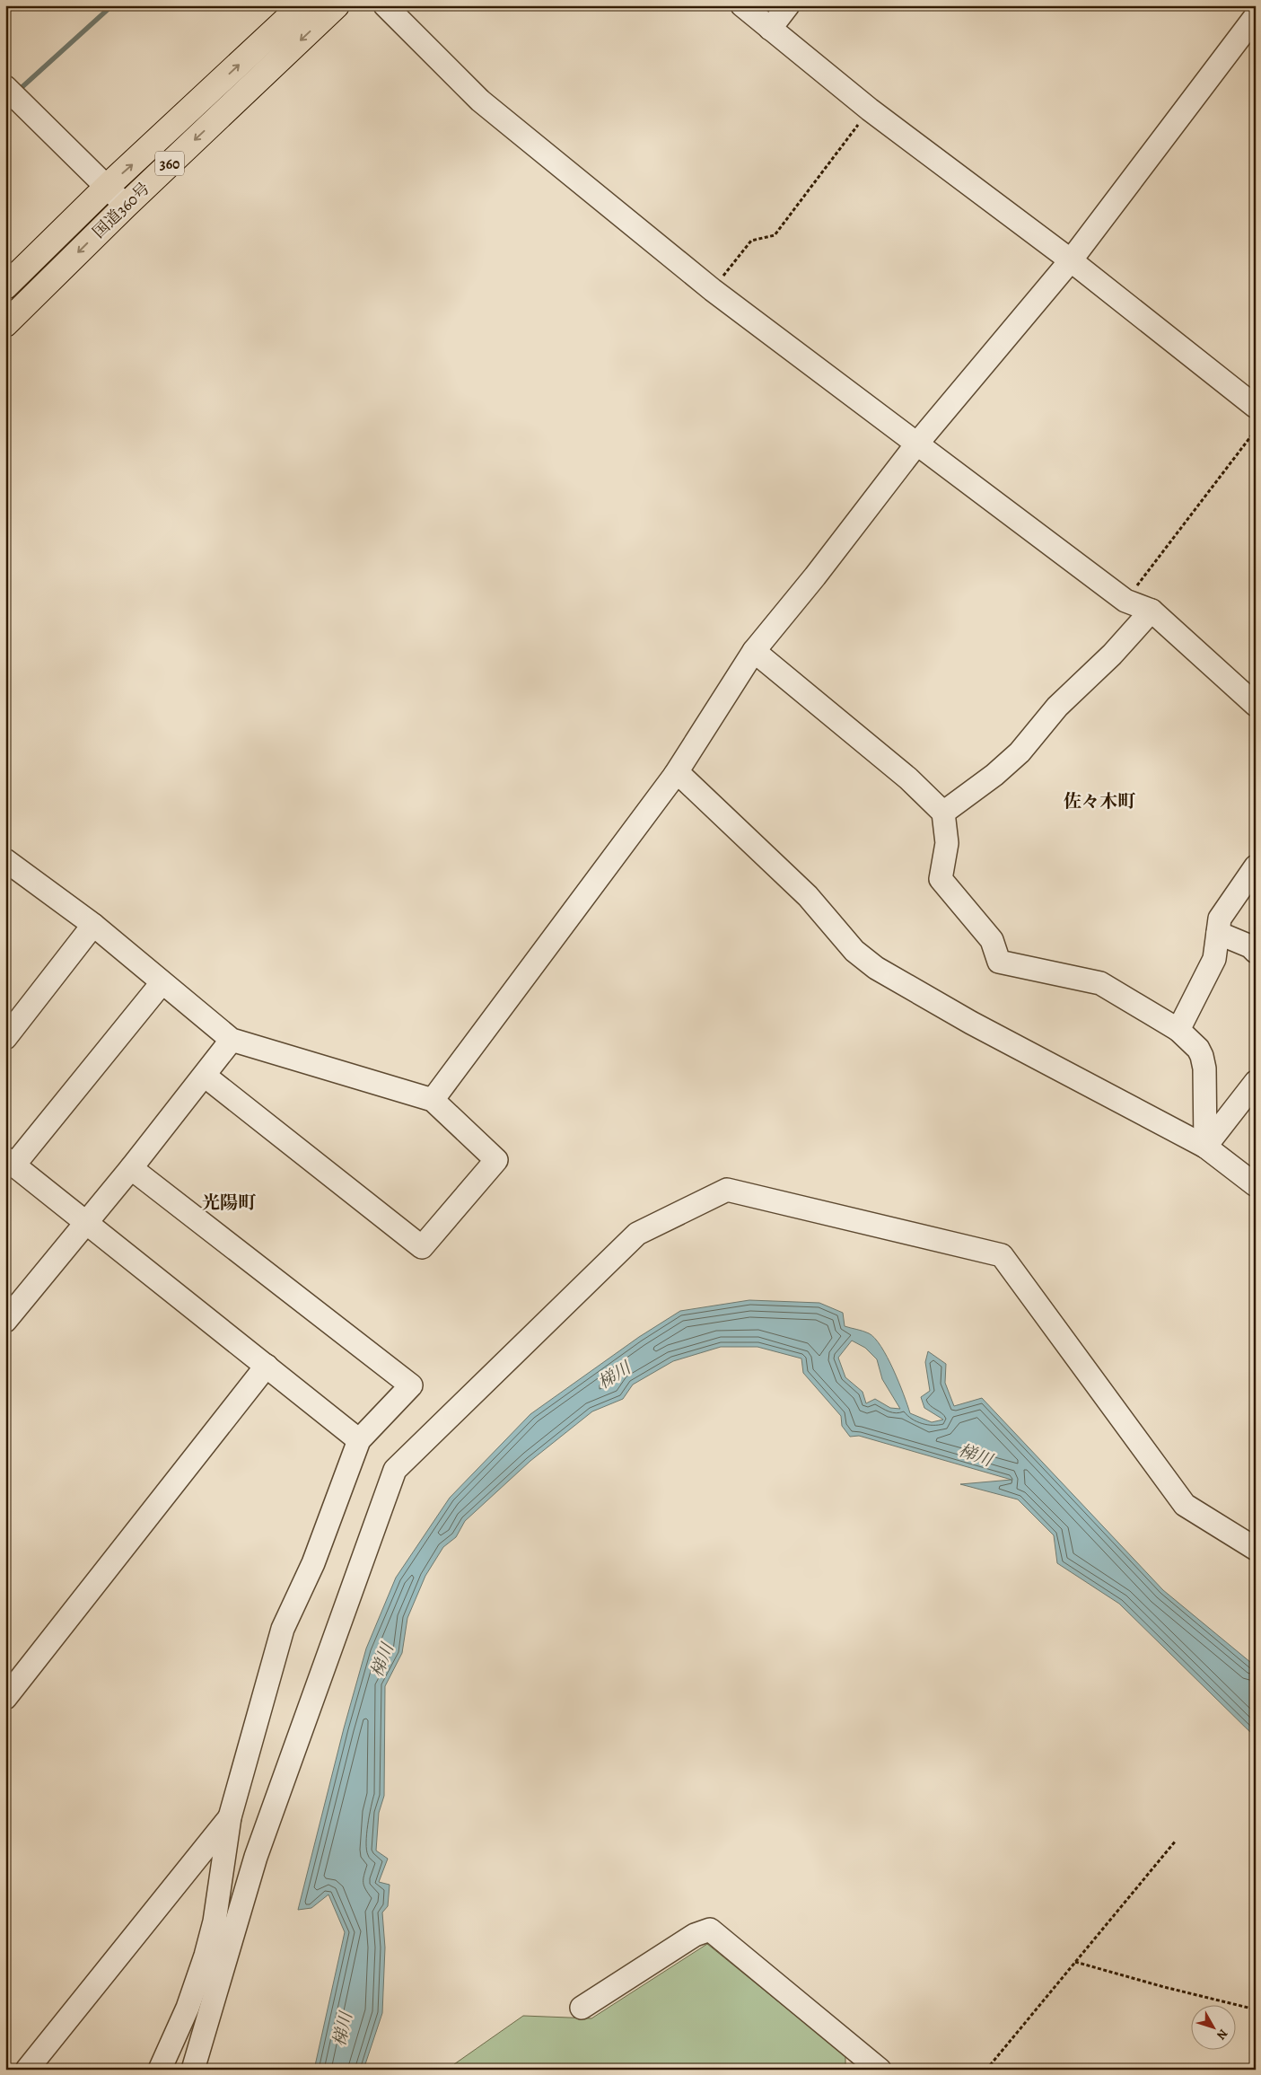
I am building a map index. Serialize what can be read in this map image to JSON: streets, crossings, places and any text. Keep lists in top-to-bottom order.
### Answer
{
  "streets": {
    "highway": ["360", "国道360号"]
  },
  "districts": ["佐々木町", "光陽町"],
  "water": ["梯川"],
  "north": "bottom right"
}
